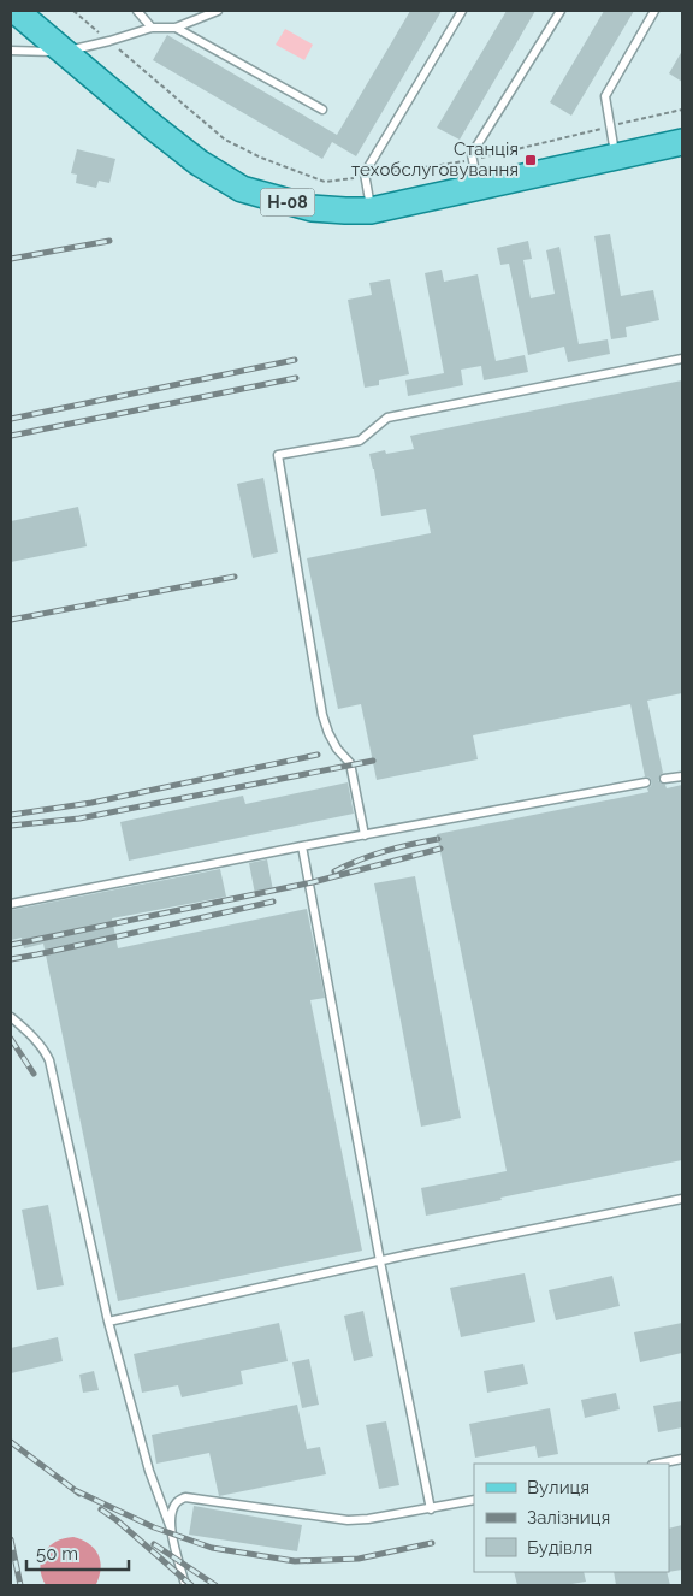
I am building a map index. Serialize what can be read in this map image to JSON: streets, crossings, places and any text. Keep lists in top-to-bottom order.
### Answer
{
  "streets": {
    "main road": ["Н-08"]
  },
  "places": {
    "transit": ["Станція техобслуговування"]
  },
  "legend": ["Вулиця", "Залізниця", "Будівля"],
  "scale_bar": "50 m"
}
